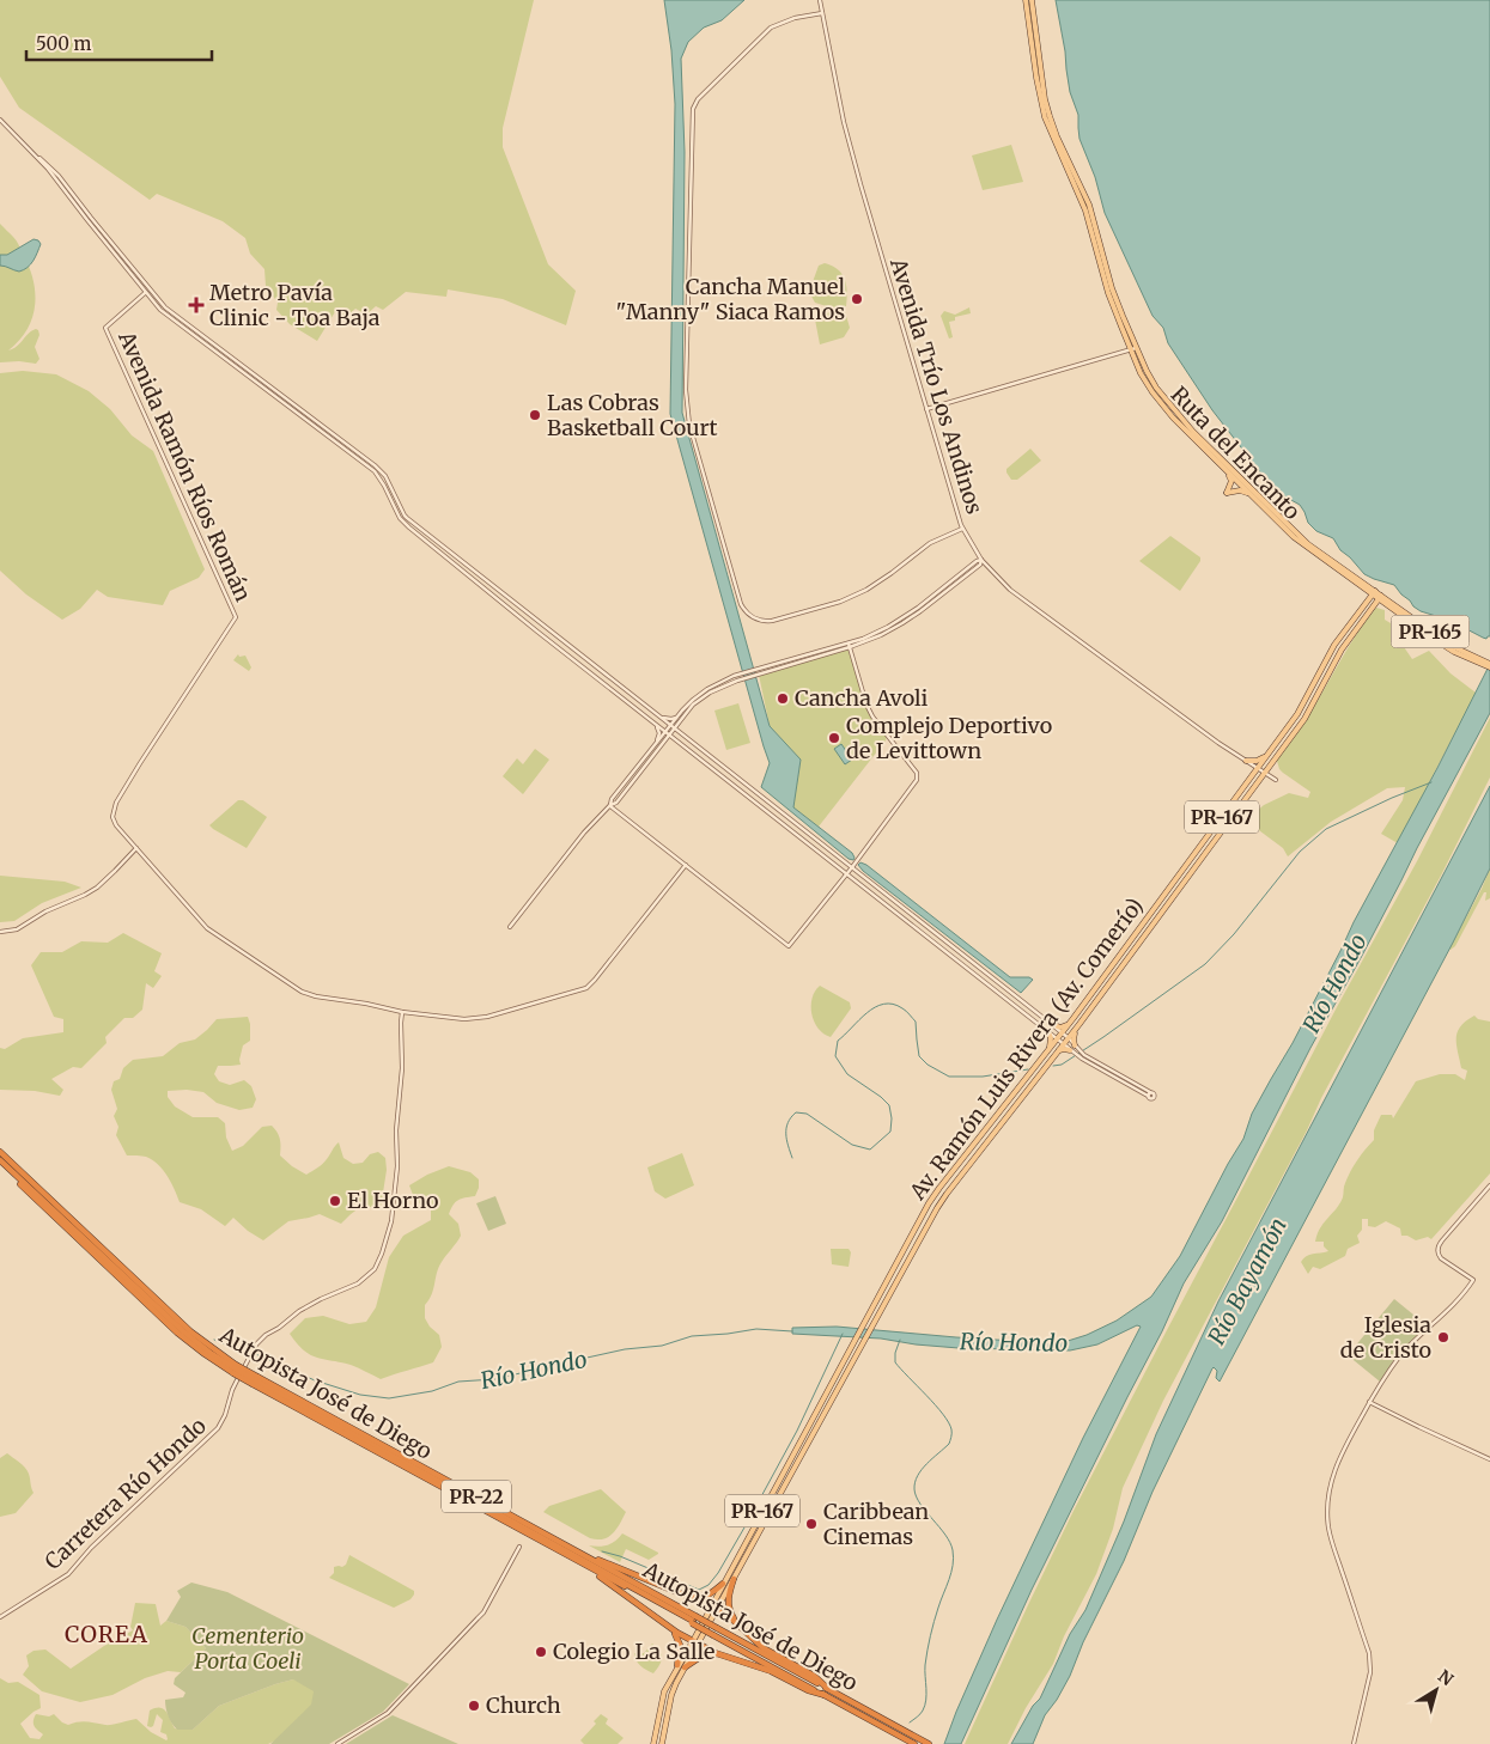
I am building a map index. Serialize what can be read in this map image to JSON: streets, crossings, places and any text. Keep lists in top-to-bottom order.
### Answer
{
  "streets": {
    "highway": ["Autopista José de Diego", "PR-22"],
    "main road": [
      "Ruta del Encanto",
      "PR-165",
      "PR-167",
      "Av. Ramón Luis Rivera (Av. Comerío)"
    ],
    "street": ["Avenida Trío Los Andinos", "Avenida Ramón Ríos Román", "Carretera Río Hondo"]
  },
  "crossings": [
    ["Avenida Trío Los Andinos", "Av. Ramón Luis Rivera (Av. Comerío)"],
    ["Ruta del Encanto", "Av. Ramón Luis Rivera (Av. Comerío)"]
  ],
  "districts": ["COREA"],
  "water": ["Río Hondo", "Río Bayamón"],
  "parks": ["Cementerio Porta Coeli"],
  "places": {
    "other": [
      "Cancha Manuel \"Manny\" Siaca Ramos",
      "Las Cobras Basketball Court",
      "Cancha Avoli",
      "Complejo Deportivo de Levittown",
      "El Horno",
      "Iglesia de Cristo",
      "Caribbean Cinemas",
      "Colegio La Salle",
      "Church"
    ],
    "health": ["Metro Pavía Clinic - Toa Baja"]
  },
  "scale_bar": "500 m",
  "north": "top right"
}
